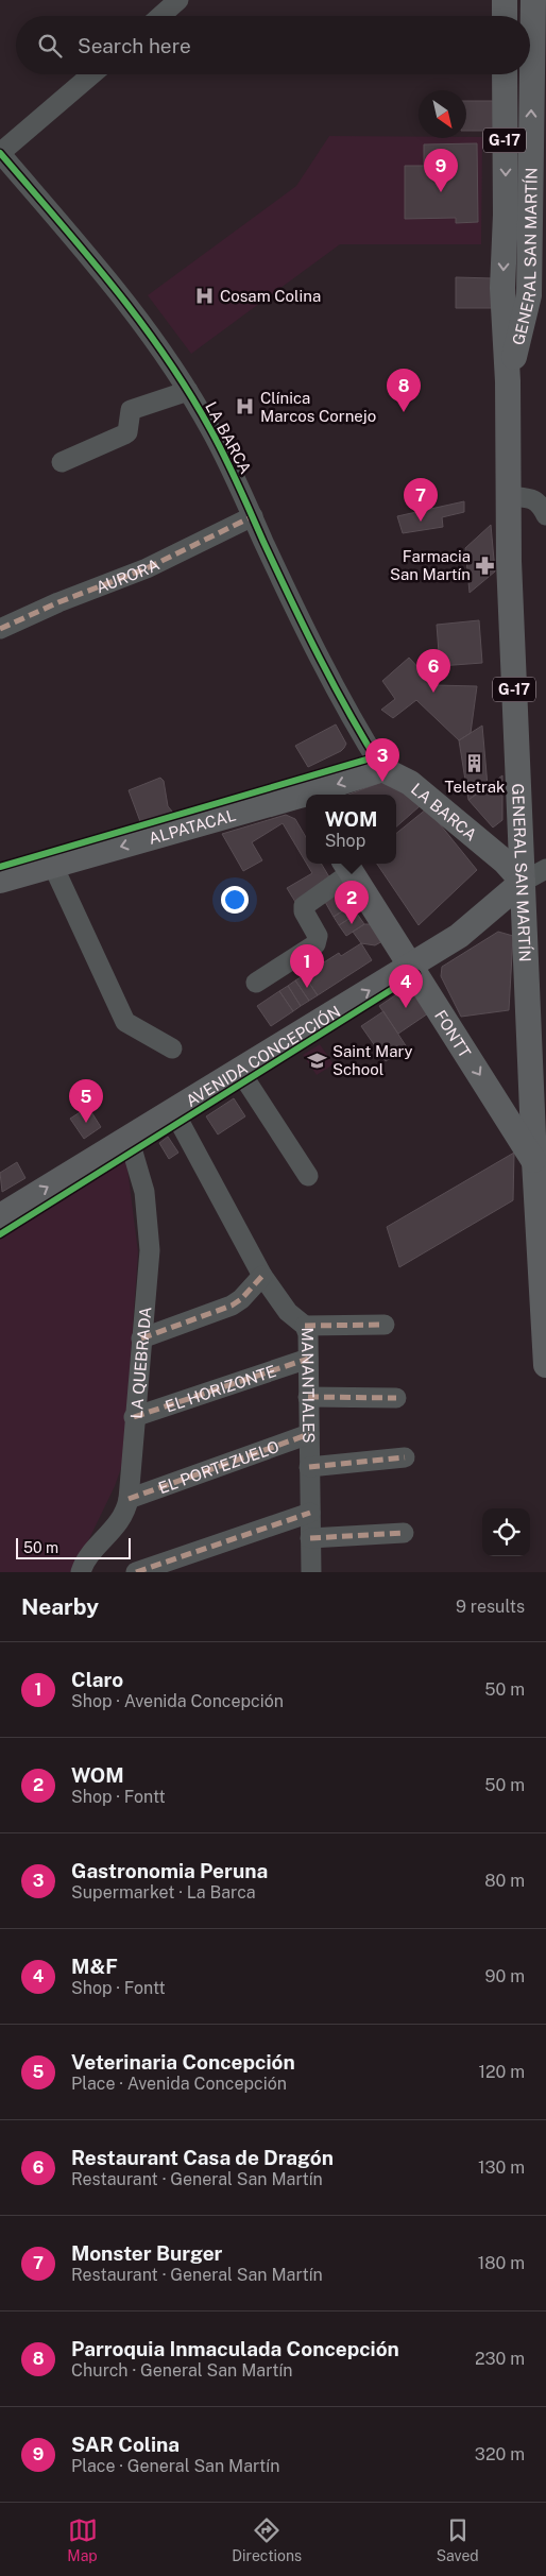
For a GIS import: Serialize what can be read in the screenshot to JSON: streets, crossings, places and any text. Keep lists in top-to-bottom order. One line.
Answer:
{"streets":{"main road":["G-17","GENERAL SAN MARTÍN","LA BARCA","ALPATACAL","FONTT","AVENIDA CONCEPCIÓN"],"street":["AURORA","LA QUEBRADA","MANANTIALES","EL HORIZONTE","EL PORTEZUELO"]},"crossings":[["GENERAL SAN MARTÍN","LA BARCA"],["GENERAL SAN MARTÍN","FONTT"],["GENERAL SAN MARTÍN","AVENIDA CONCEPCIÓN"],["LA BARCA","AURORA"],["LA BARCA","ALPATACAL"],["LA BARCA","AVENIDA CONCEPCIÓN"],["FONTT","AVENIDA CONCEPCIÓN"],["AVENIDA CONCEPCIÓN","LA QUEBRADA"],["AVENIDA CONCEPCIÓN","MANANTIALES"],["LA QUEBRADA","EL HORIZONTE"],["LA QUEBRADA","EL PORTEZUELO"],["MANANTIALES","EL HORIZONTE"],["MANANTIALES","EL PORTEZUELO"]],"one_way":["ALPATACAL","FONTT","AVENIDA CONCEPCIÓN"],"places":{"hospital":["Cosam Colina","Clínica Marcos Cornejo"],"pharmacy":["Farmacia San Martín"],"building":["Teletrak"],"school or university":["Saint Mary School"]},"scale_bar":"50 m","north":"bottom right","page":{"search":"Search here","pins":["9","8","7","6","3","2","1","4","5"],"popup":["WOM","Shop"],"scale":"50 m","heading":["Nearby","9 results"],"list":[{"mark":"1","name":"Claro","note":"Shop · Avenida Concepción","value":"50 m"},{"mark":"2","name":"WOM","note":"Shop · Fontt","value":"50 m"},{"mark":"3","name":"Gastronomia Peruna","note":"Supermarket · La Barca","value":"80 m"},{"mark":"4","name":"M&F","note":"Shop · Fontt","value":"90 m"},{"mark":"5","name":"Veterinaria Concepción","note":"Place · Avenida Concepción","value":"120 m"},{"mark":"6","name":"Restaurant Casa de Dragón","note":"Restaurant · General San Martín","value":"130 m"},{"mark":"7","name":"Monster Burger","note":"Restaurant · General San Martín","value":"180 m"},{"mark":"8","name":"Parroquia Inmaculada Concepción","note":"Church · General San Martín","value":"230 m"},{"mark":"9","name":"SAR Colina","note":"Place · General San Martín","value":"320 m"}],"nav":["Map","Directions","Saved"]}}
